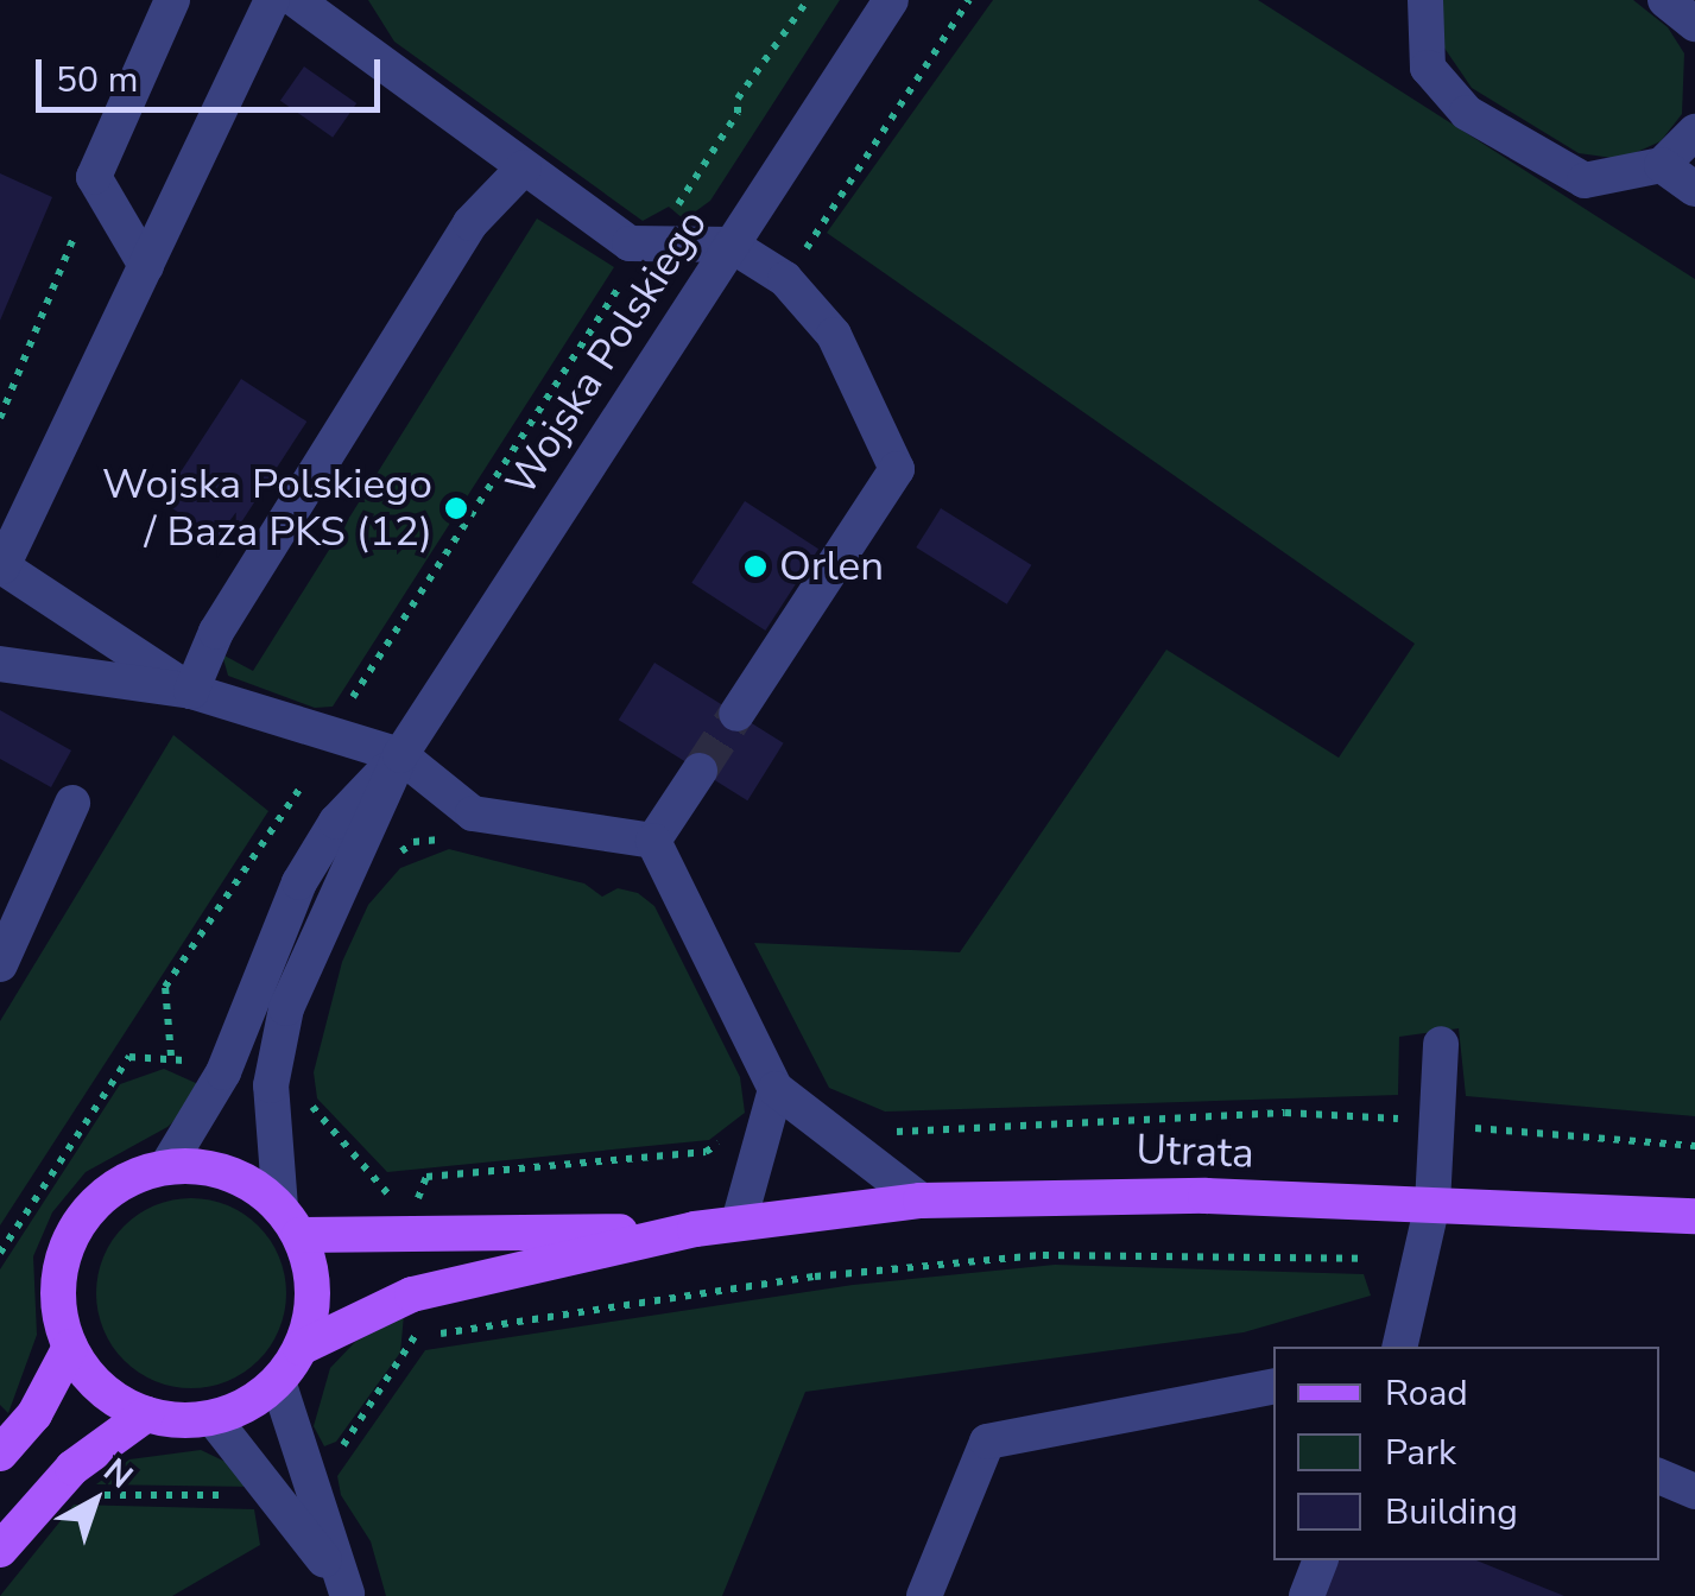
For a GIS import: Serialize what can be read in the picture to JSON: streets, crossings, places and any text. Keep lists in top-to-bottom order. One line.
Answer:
{"streets":{"main road":["Utrata"],"street":["Wojska Polskiego"]},"crossings":[["Wojska Polskiego","Utrata"]],"places":["Wojska Polskiego / Baza PKS (12)","Orlen"],"legend":["Road","Park","Building"],"scale_bar":"50 m","north":"top right"}
